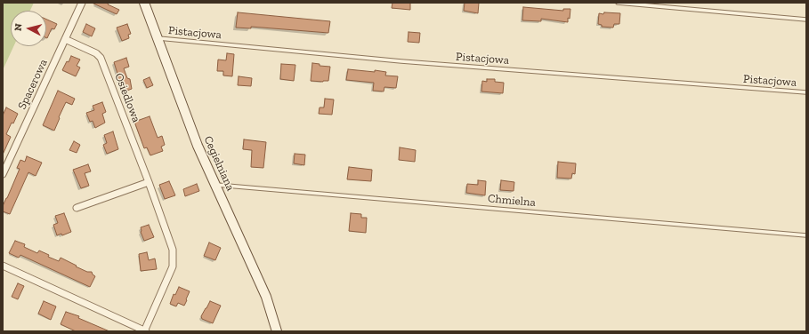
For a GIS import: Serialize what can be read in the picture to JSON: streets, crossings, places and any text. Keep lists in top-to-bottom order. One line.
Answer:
{"streets":{"street":["Spacerowa","Osiedlowa","Cegielniana"],"lane":["Pistacjowa","Chmielna"]},"crossings":[["Pistacjowa","Cegielniana"],["Spacerowa","Osiedlowa"],["Cegielniana","Chmielna"]],"north":"left"}
